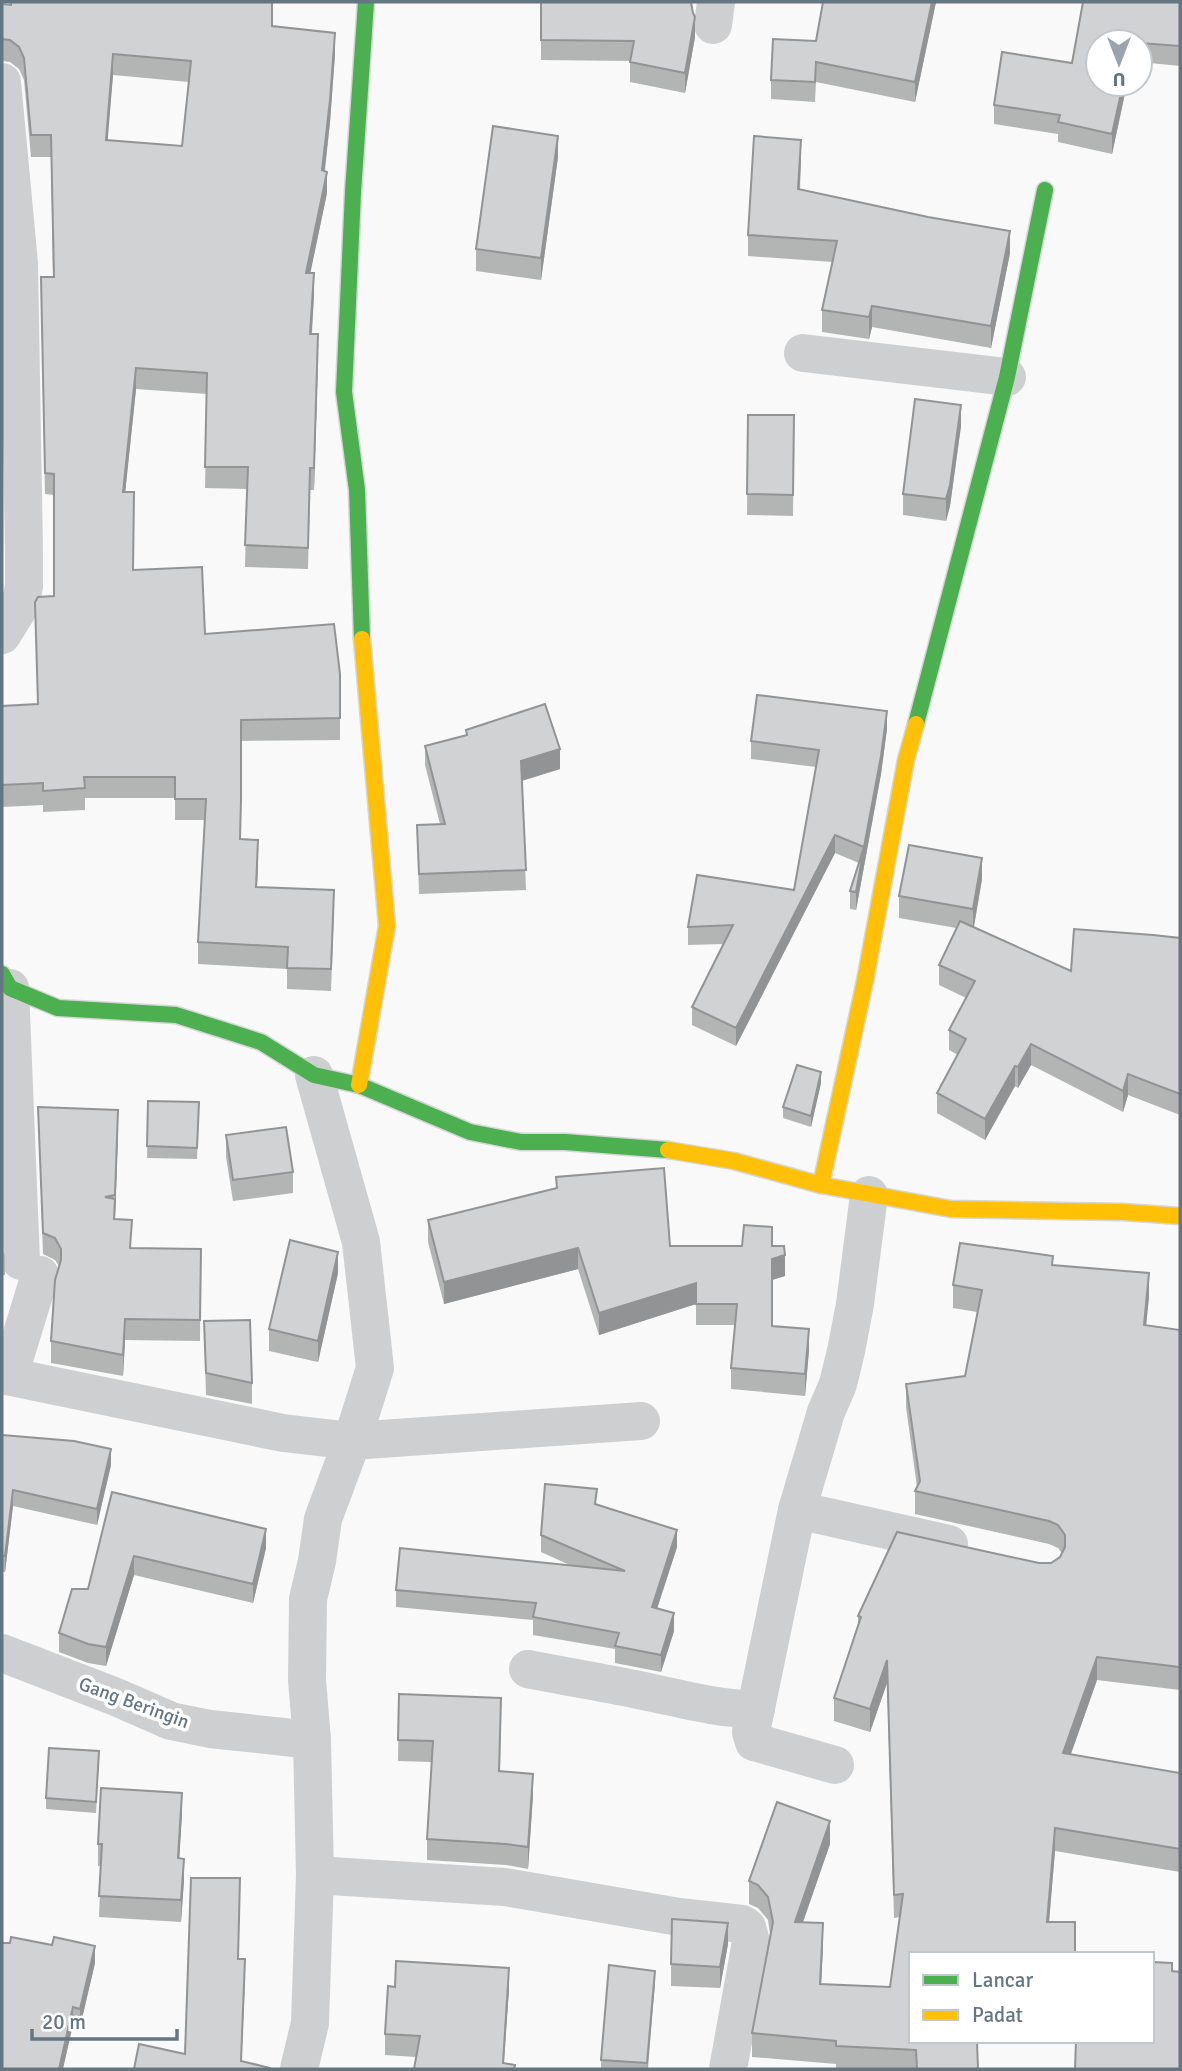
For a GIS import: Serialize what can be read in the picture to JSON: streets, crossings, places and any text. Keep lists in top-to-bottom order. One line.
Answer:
{"streets":{"street":["Gang Beringin"]},"legend":["Lancar","Padat"],"scale_bar":"20 m","north":"bottom"}
